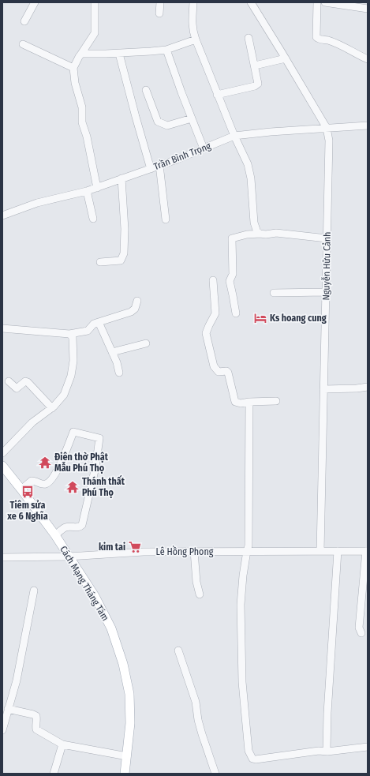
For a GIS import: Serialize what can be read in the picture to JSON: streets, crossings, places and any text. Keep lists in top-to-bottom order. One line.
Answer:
{"streets":{"main road":["Cách Mạng Tháng Tám"],"street":["Trần Bình Trọng","Nguyễn Hữu Cảnh","Lê Hồng Phong"]},"crossings":[["Trần Bình Trọng","Nguyễn Hữu Cảnh"],["Nguyễn Hữu Cảnh","Lê Hồng Phong"],["Lê Hồng Phong","Cách Mạng Tháng Tám"]],"places":{"hotel":["Ks hoang cung"],"temple":["Điện thờ Phật Mẫu Phú Thọ","Thánh thất Phú Thọ"],"bus stop":["Tiêm sửa xe 6 Nghĩa"],"supermarket":["kim tai"]}}
